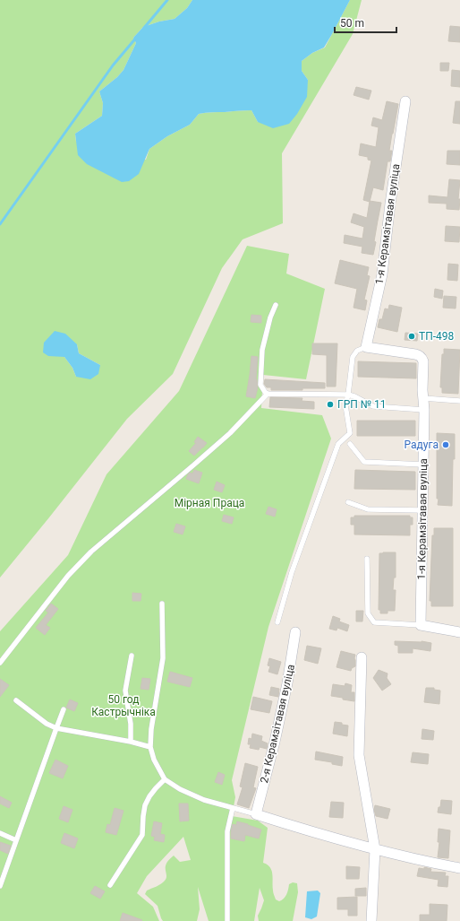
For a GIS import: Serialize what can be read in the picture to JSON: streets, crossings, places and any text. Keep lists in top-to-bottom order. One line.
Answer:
{"streets":{"street":["1-я Керамзітавая вуліца","2-я Керамзітавая вуліца"]},"parks":["Мірная Праца","50 год Кастрычніка"],"places":["ТП-498","ГРП № 11","Радуга"],"scale_bar":"50 m"}
